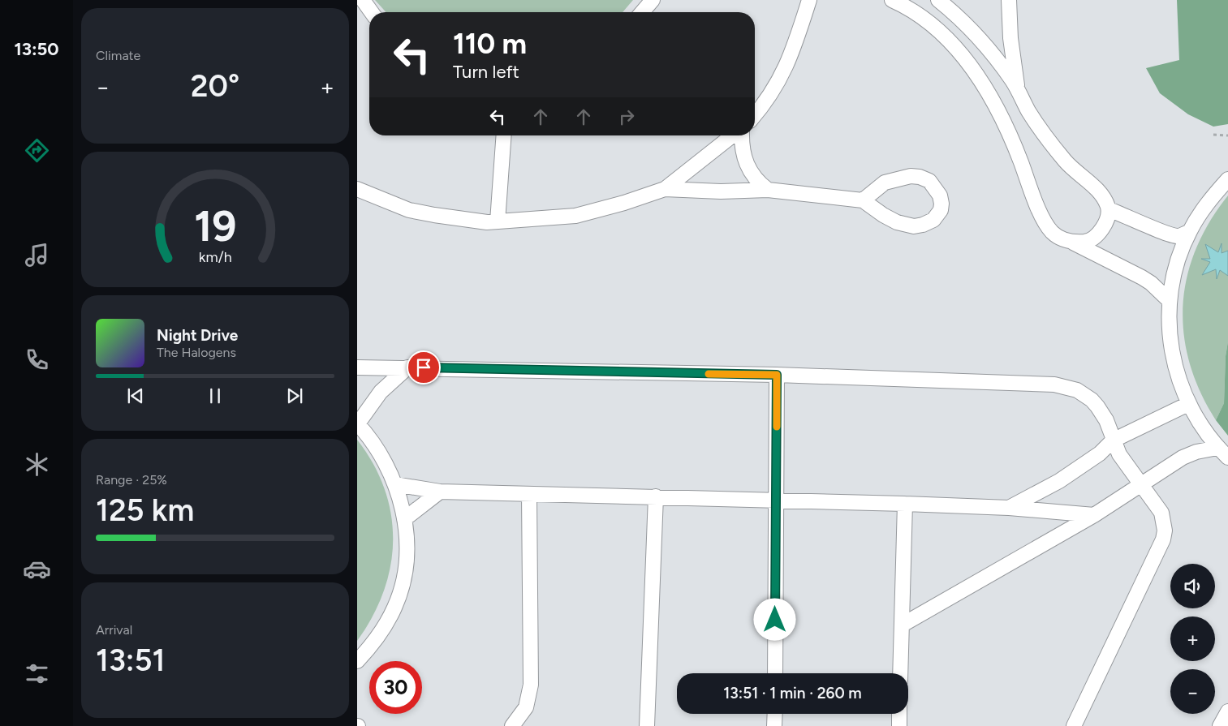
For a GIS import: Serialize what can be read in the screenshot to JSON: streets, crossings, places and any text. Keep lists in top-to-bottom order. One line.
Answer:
{"page":{"tabs":"13:50","tile":["Climate",["Range · 25%","125 km"],["Arrival","13:51"]],"turn":["110 m","Turn left"],"heat":["−","20°","+"],"song":["Night Drive","The Halogens"],"map_buttons":["+","−"],"limit":"30","trip":"13:51 · 1 min · 260 m","gauge":["19","km/h"]}}
